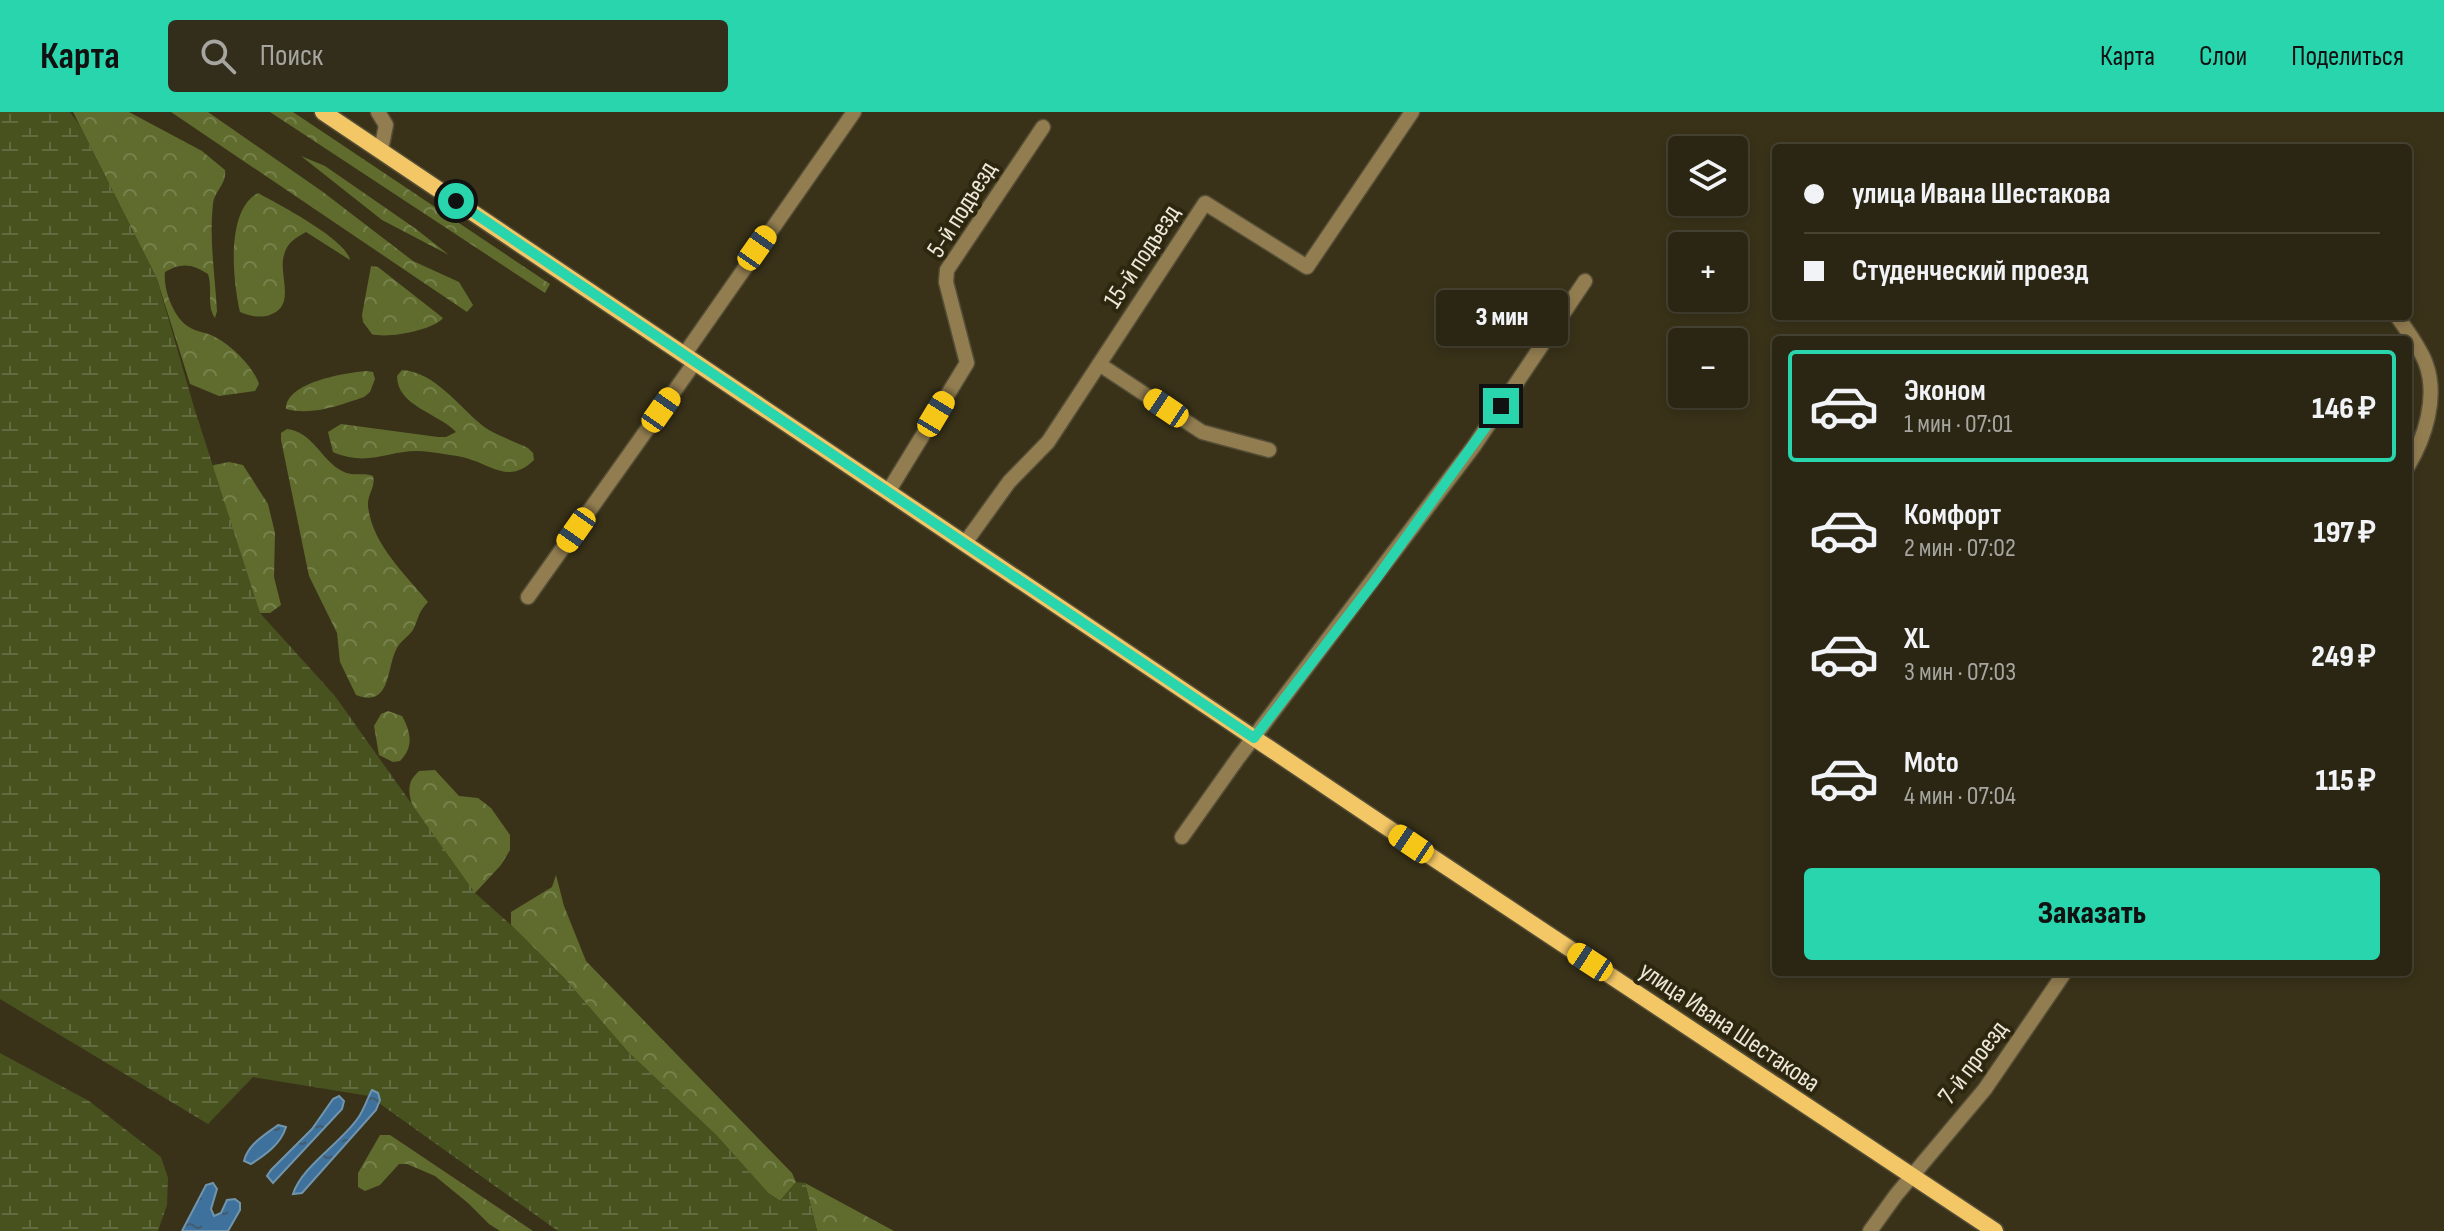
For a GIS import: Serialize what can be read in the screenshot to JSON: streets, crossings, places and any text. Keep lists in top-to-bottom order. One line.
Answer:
{"streets":{"main road":["улица Ивана Шестакова"],"street":["5-й подъезд","15-й подъезд","7-й проезд"]},"crossings":[["5-й подъезд","улица Ивана Шестакова"],["15-й подъезд","улица Ивана Шестакова"],["улица Ивана Шестакова","7-й проезд"]],"page":{"header":"Карта","search":"Поиск","nav":["Карта","Слои","Поделиться"],"map_buttons":["+","−"],"banner":["улица Ивана Шестакова","Студенческий проезд"],"bubble":"3 мин","list":[{"name":"Эконом","note":"1 мин · 07:01","value":"146 ₽"},{"name":"Комфорт","note":"2 мин · 07:02","value":"197 ₽"},{"name":"XL","note":"3 мин · 07:03","value":"249 ₽"},{"name":"Moto","note":"4 мин · 07:04","value":"115 ₽"}],"buttons":"Заказать"}}
